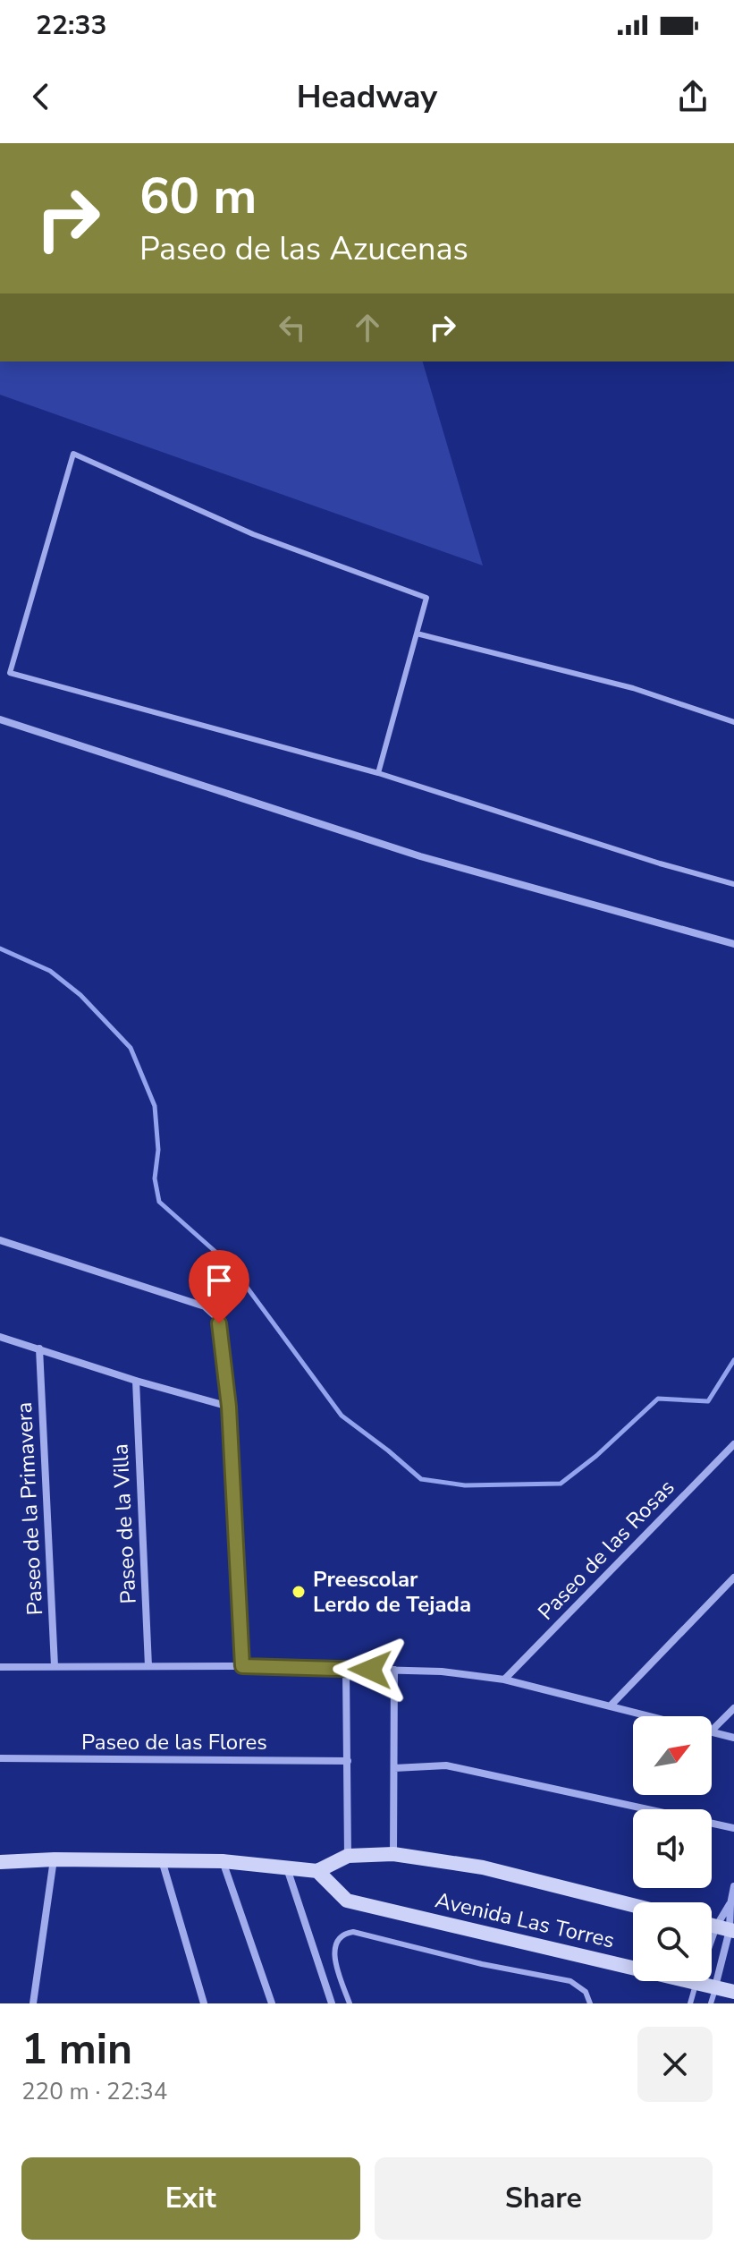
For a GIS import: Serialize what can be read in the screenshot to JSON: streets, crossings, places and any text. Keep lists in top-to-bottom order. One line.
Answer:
{"streets":{"street":["Paseo de la Primavera","Paseo de la Villa","Paseo de las Rosas","Paseo de las Flores","Avenida Las Torres"]},"places":["Preescolar Lerdo de Tejada"],"north":"top right","page":{"status":"22:33","header":"Headway","turn":["60 m","Paseo de las Azucenas"],"heading":["1 min","220 m · 22:34"],"buttons":["Exit","Share"]}}
